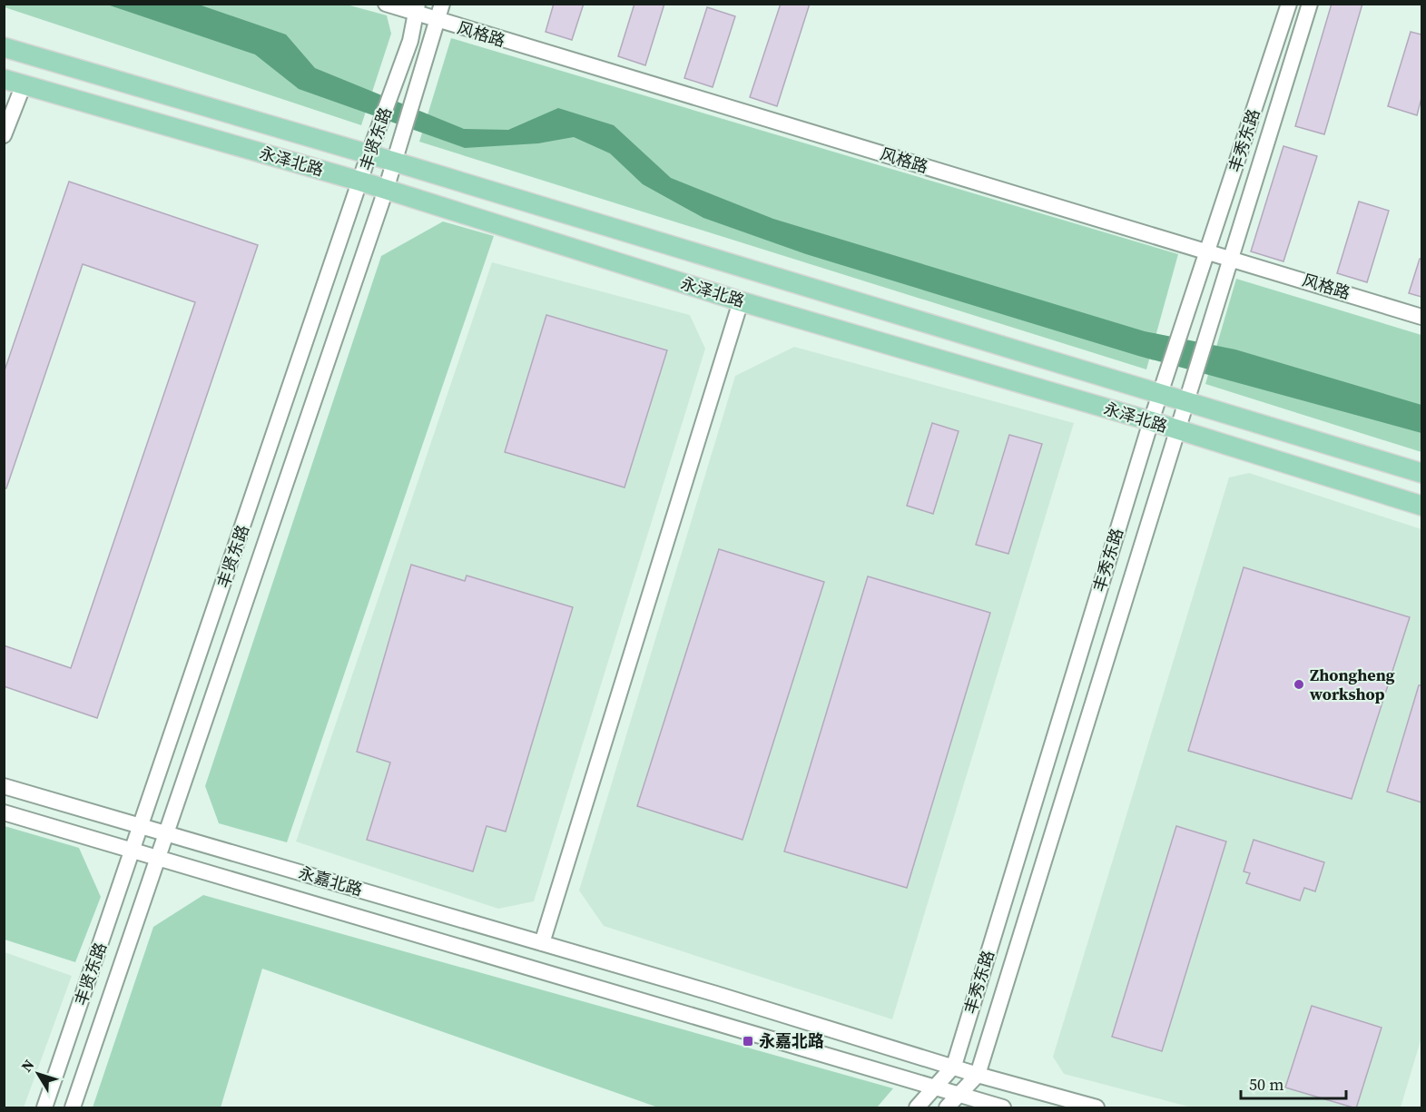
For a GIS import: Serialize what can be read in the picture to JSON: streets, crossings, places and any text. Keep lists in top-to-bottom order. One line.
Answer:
{"streets":{"main road":["永泽北路"],"street":["风格路","丰贤东路","丰秀东路","永嘉北路"]},"crossings":[["风格路","丰贤东路"],["风格路","丰秀东路"],["丰贤东路","永泽北路"],["丰贤东路","永嘉北路"],["丰秀东路","永泽北路"],["丰秀东路","永嘉北路"]],"places":{"other":["Zhongheng workshop"],"transit":["永嘉北路"]},"scale_bar":"50 m","north":"top left"}
